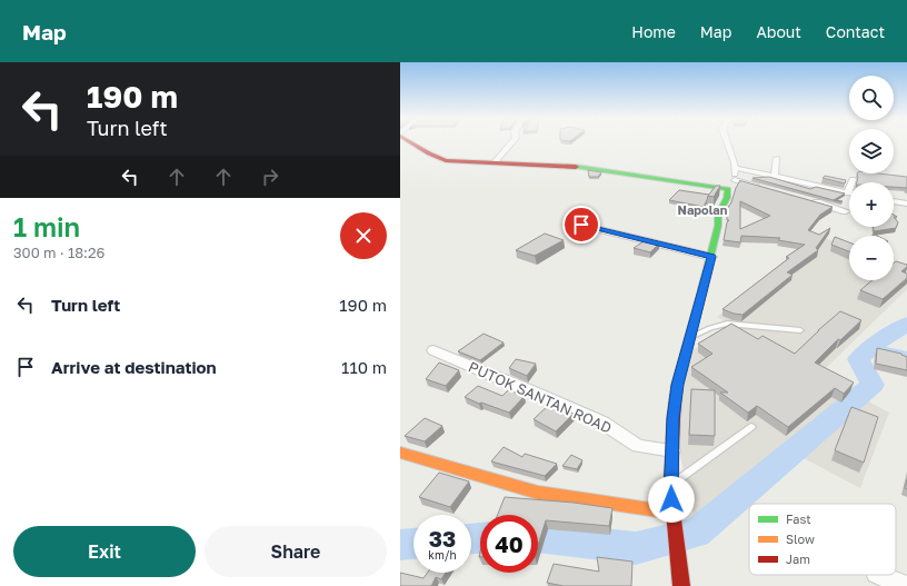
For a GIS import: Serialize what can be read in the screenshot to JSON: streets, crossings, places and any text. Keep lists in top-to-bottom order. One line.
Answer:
{"streets":{"street":["PUTOK SANTAN ROAD"]},"districts":["Napolan"],"legend":["Fast","Slow","Jam"],"page":{"header":"Map","nav":["Home","Map","About","Contact"],"turn":["190 m","Turn left"],"map_buttons":["+","−"],"heading":["1 min","300 m · 18:26"],"list":[{"name":"Turn left","value":"190 m"},{"name":"Arrive at destination","value":"110 m"}],"speed":"33 km/h","limit":"40","buttons":["Exit","Share"]}}
